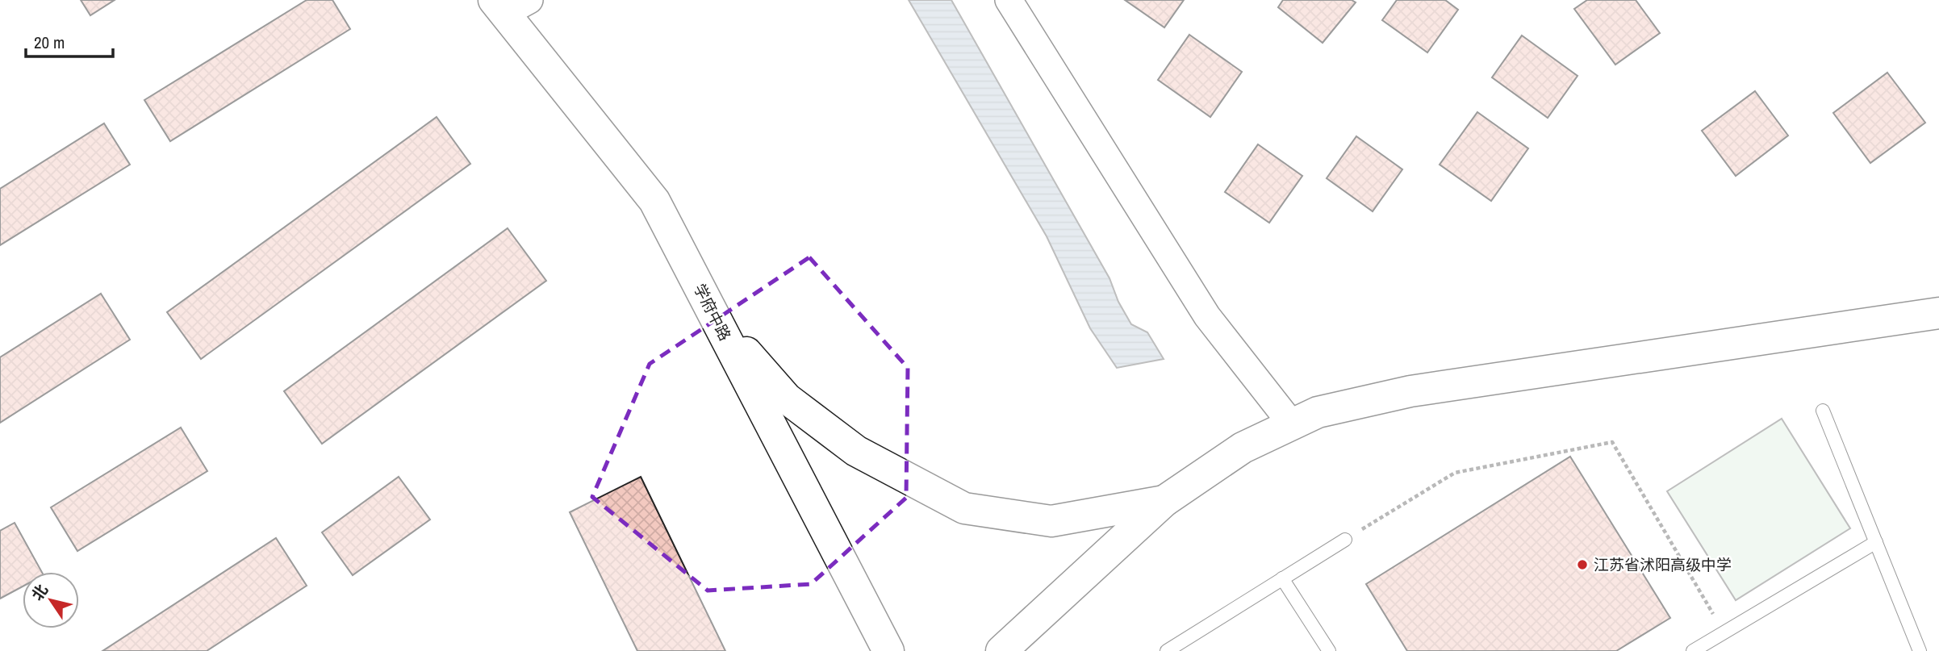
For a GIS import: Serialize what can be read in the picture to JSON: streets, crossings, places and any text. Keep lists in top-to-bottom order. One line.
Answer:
{"streets":{"street":["学府中路"]},"places":["江苏省沭阳高级中学"],"scale_bar":"20 m","north":"top left"}
